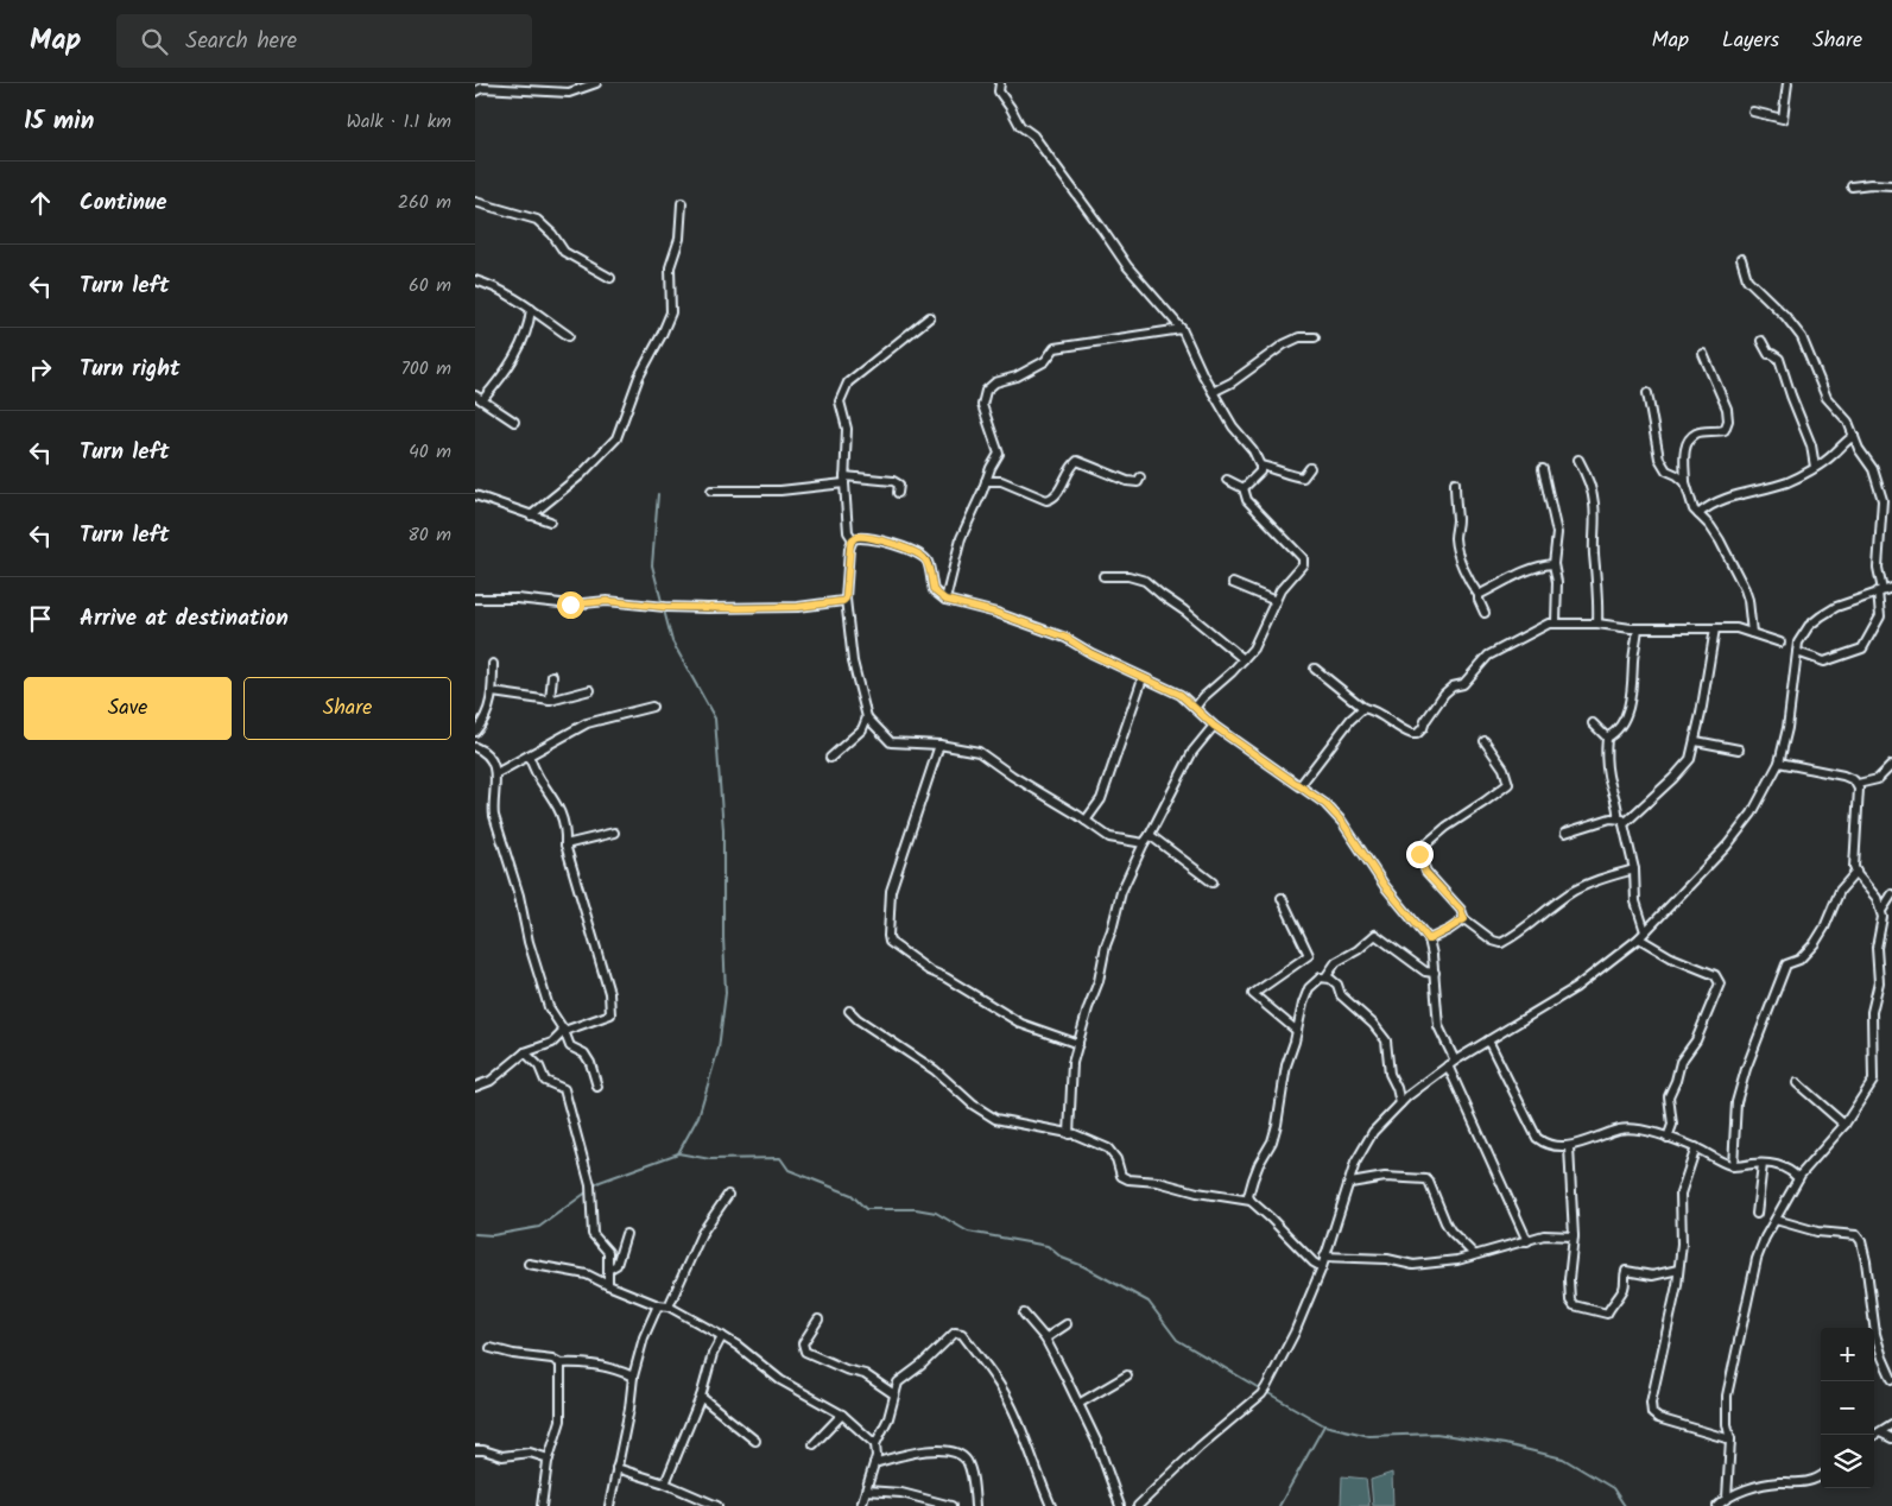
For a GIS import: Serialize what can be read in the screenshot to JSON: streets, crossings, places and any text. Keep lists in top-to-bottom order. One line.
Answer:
{"page":{"header":"Map","search":"Search here","nav":["Map","Layers","Share"],"heading":["15 min","Walk · 1.1 km"],"list":[["Continue","260 m"],["Turn left","60 m"],["Turn right","700 m"],["Turn left","40 m"],["Turn left","80 m"],"Arrive at destination"],"buttons":["Save","Share"],"map_buttons":["+","−"]}}
